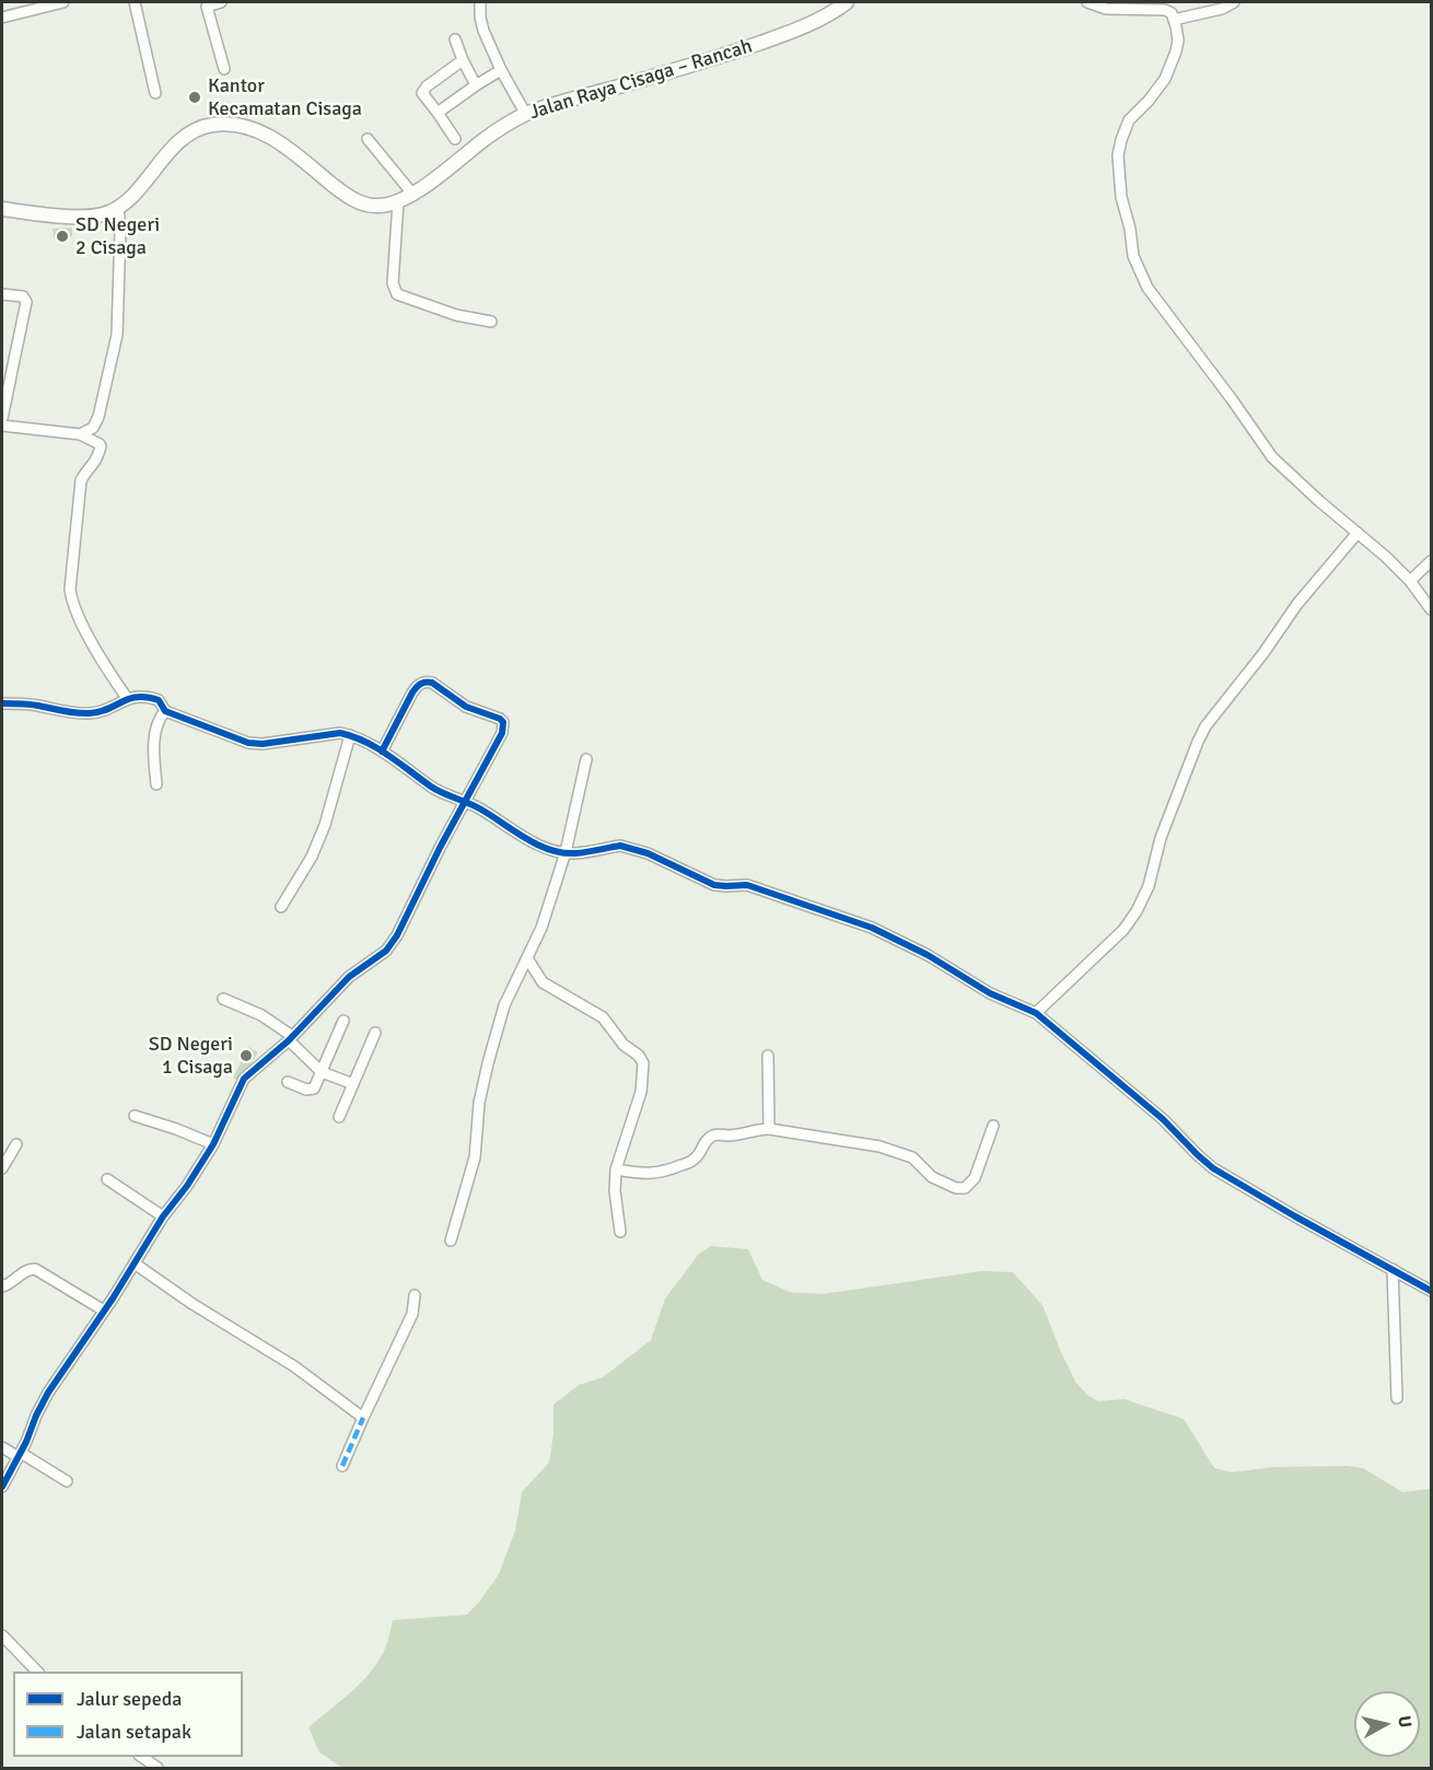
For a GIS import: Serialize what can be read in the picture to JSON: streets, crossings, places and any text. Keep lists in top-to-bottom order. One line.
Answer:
{"streets":{"main road":["Jalan Raya Cisaga – Rancah"]},"places":["Kantor Kecamatan Cisaga","SD Negeri 2 Cisaga","SD Negeri 1 Cisaga"],"legend":["Jalur sepeda","Jalan setapak"],"north":"right"}
